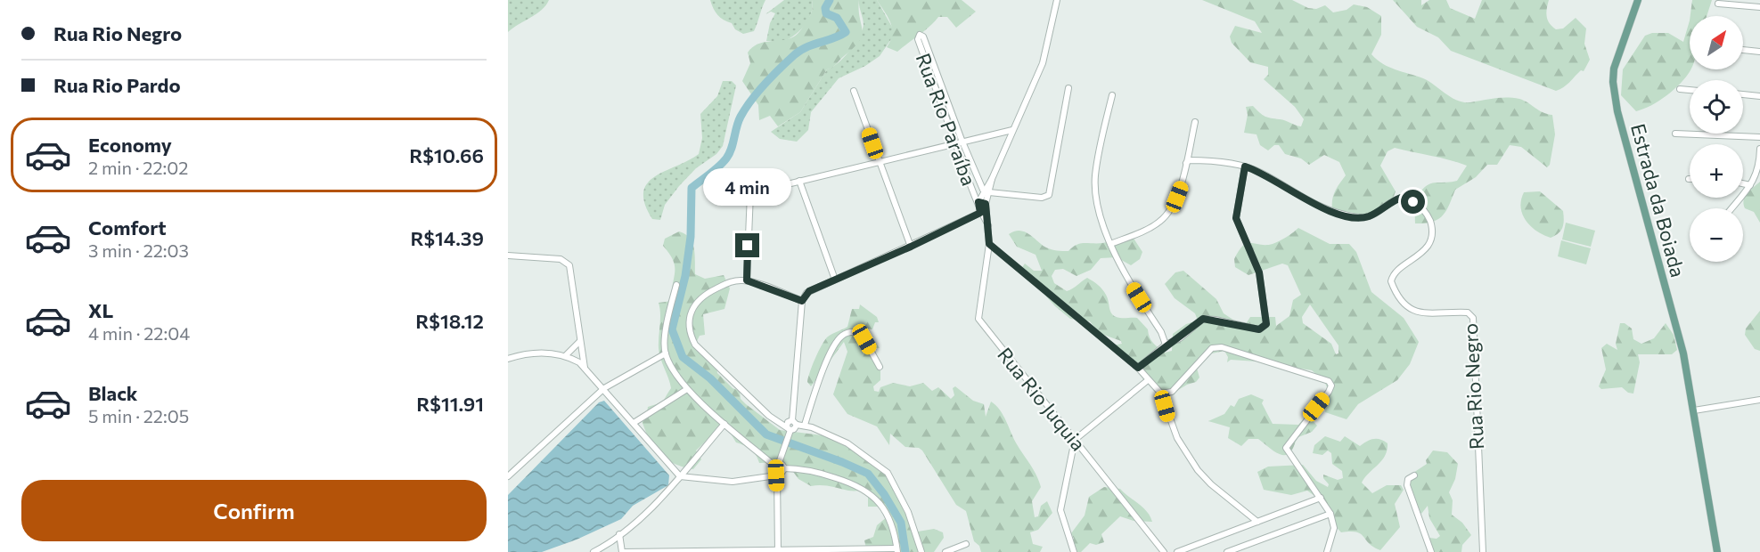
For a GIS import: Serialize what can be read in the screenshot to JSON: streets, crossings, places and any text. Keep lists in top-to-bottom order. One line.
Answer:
{"streets":{"main road":["Estrada da Boiada"],"street":["Rua Rio Paraíba","Rua Rio Negro","Rua Rio Juquia"]},"crossings":[["Rua Rio Paraíba","Rua Rio Juquia"]],"north":"top right","page":{"banner":["Rua Rio Negro","Rua Rio Pardo"],"map_buttons":["+","−"],"list":[{"name":"Economy","note":"2 min · 22:02","value":"R$10.66"},{"name":"Comfort","note":"3 min · 22:03","value":"R$14.39"},{"name":"XL","note":"4 min · 22:04","value":"R$18.12"},{"name":"Black","note":"5 min · 22:05","value":"R$11.91"}],"bubble":"4 min","buttons":"Confirm"}}
